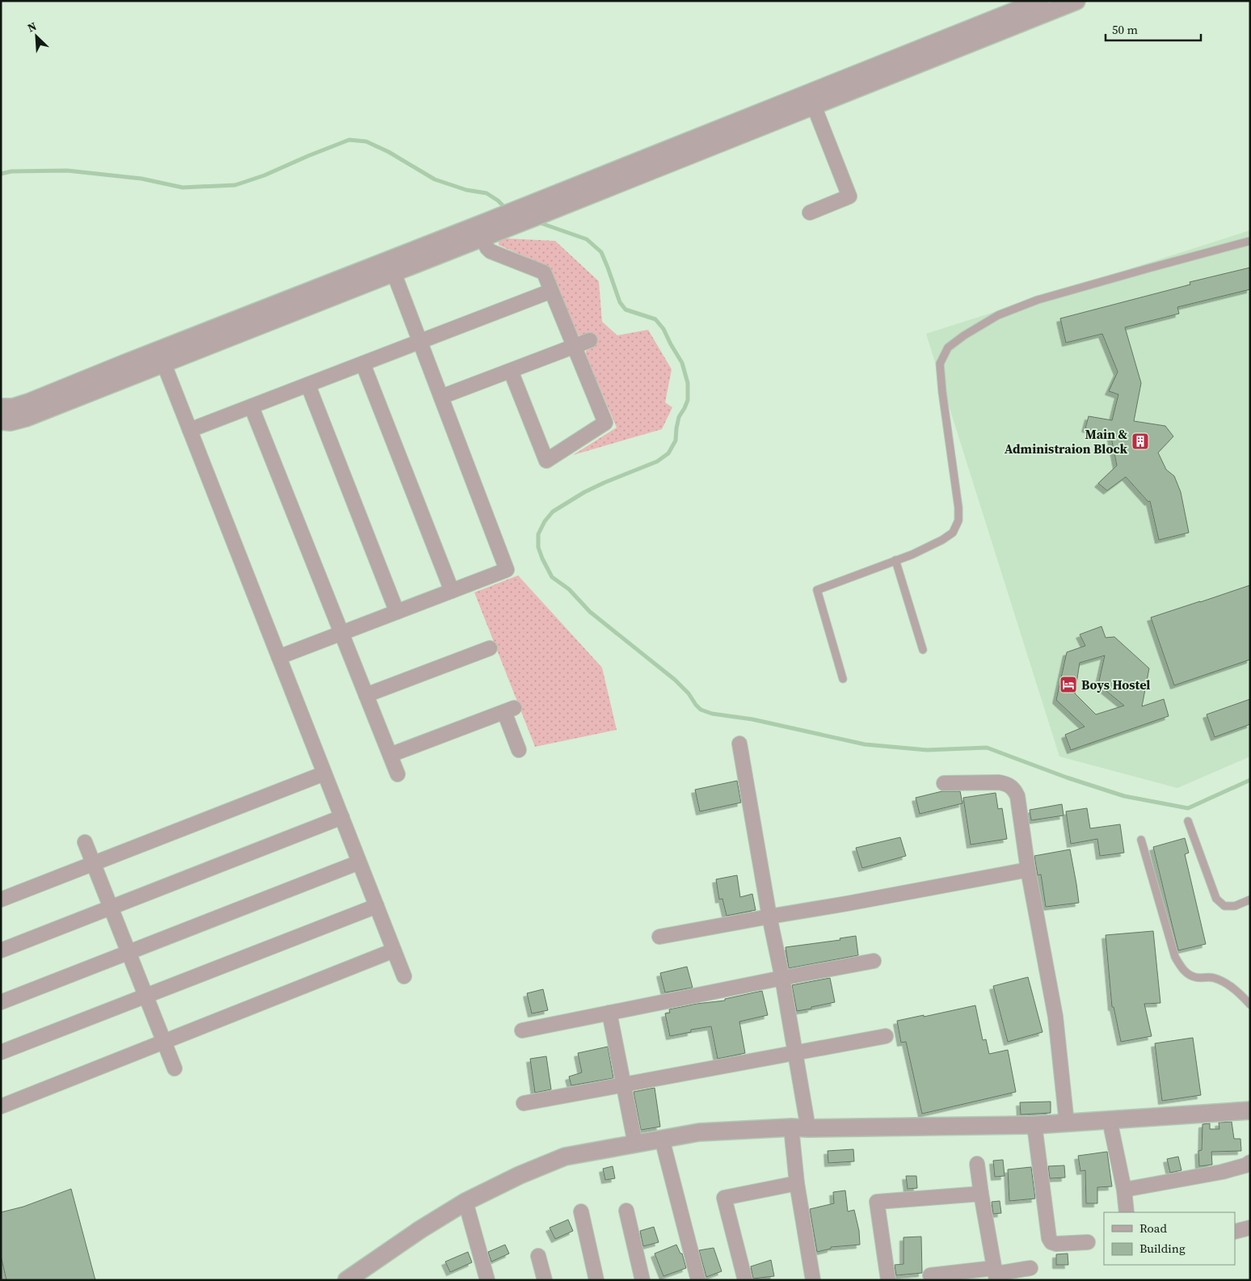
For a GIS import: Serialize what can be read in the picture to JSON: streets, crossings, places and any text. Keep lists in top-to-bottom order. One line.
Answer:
{"places":{"building":["Main & Administraion Block"],"hotel":["Boys Hostel"]},"legend":["Road","Building"],"scale_bar":"50 m","north":"top left"}
